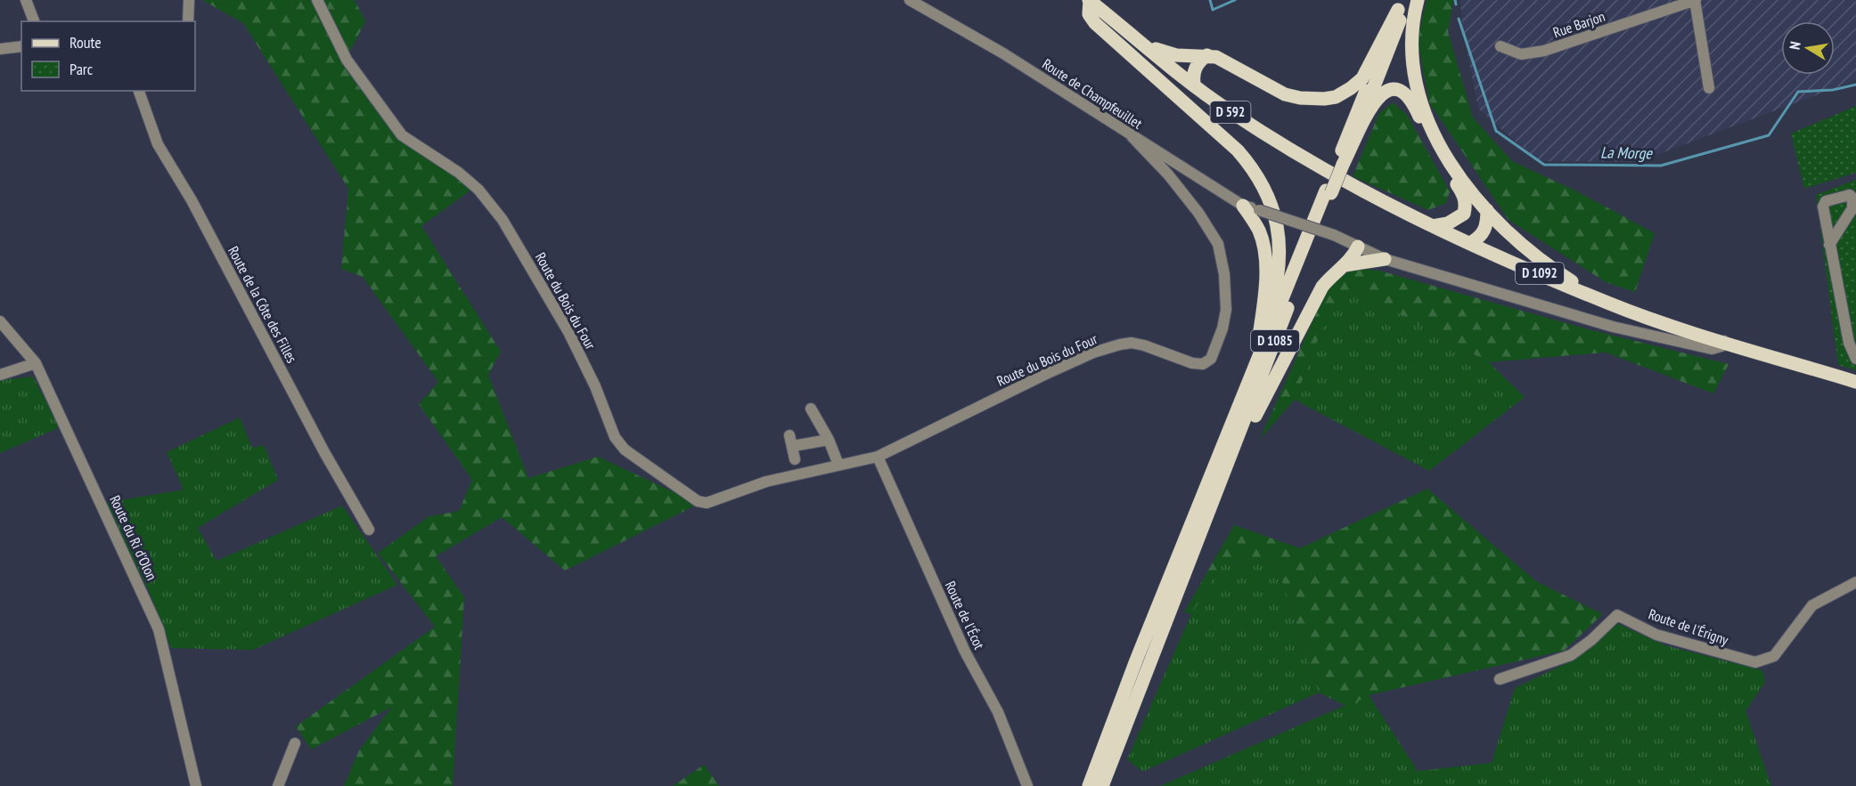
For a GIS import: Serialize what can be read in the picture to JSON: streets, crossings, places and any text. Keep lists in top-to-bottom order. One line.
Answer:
{"streets":{"main road":["D 592","D 1092","D 1085"],"street":["Rue Barjon","Route de Champfeuillet","Route du Bois du Four","Route de la Côte des Filles","Route du Ri d'Olon","Route de l'Écot","Route de l'Érigny"]},"crossings":[["Route de Champfeuillet","D 1092"],["Route de Champfeuillet","Route du Bois du Four"],["D 592","D 1092"],["D 592","D 1085"],["D 1092","D 1085"],["Route du Bois du Four","Route de l'Écot"]],"water":["La Morge"],"legend":["Route","Parc"],"north":"left"}
